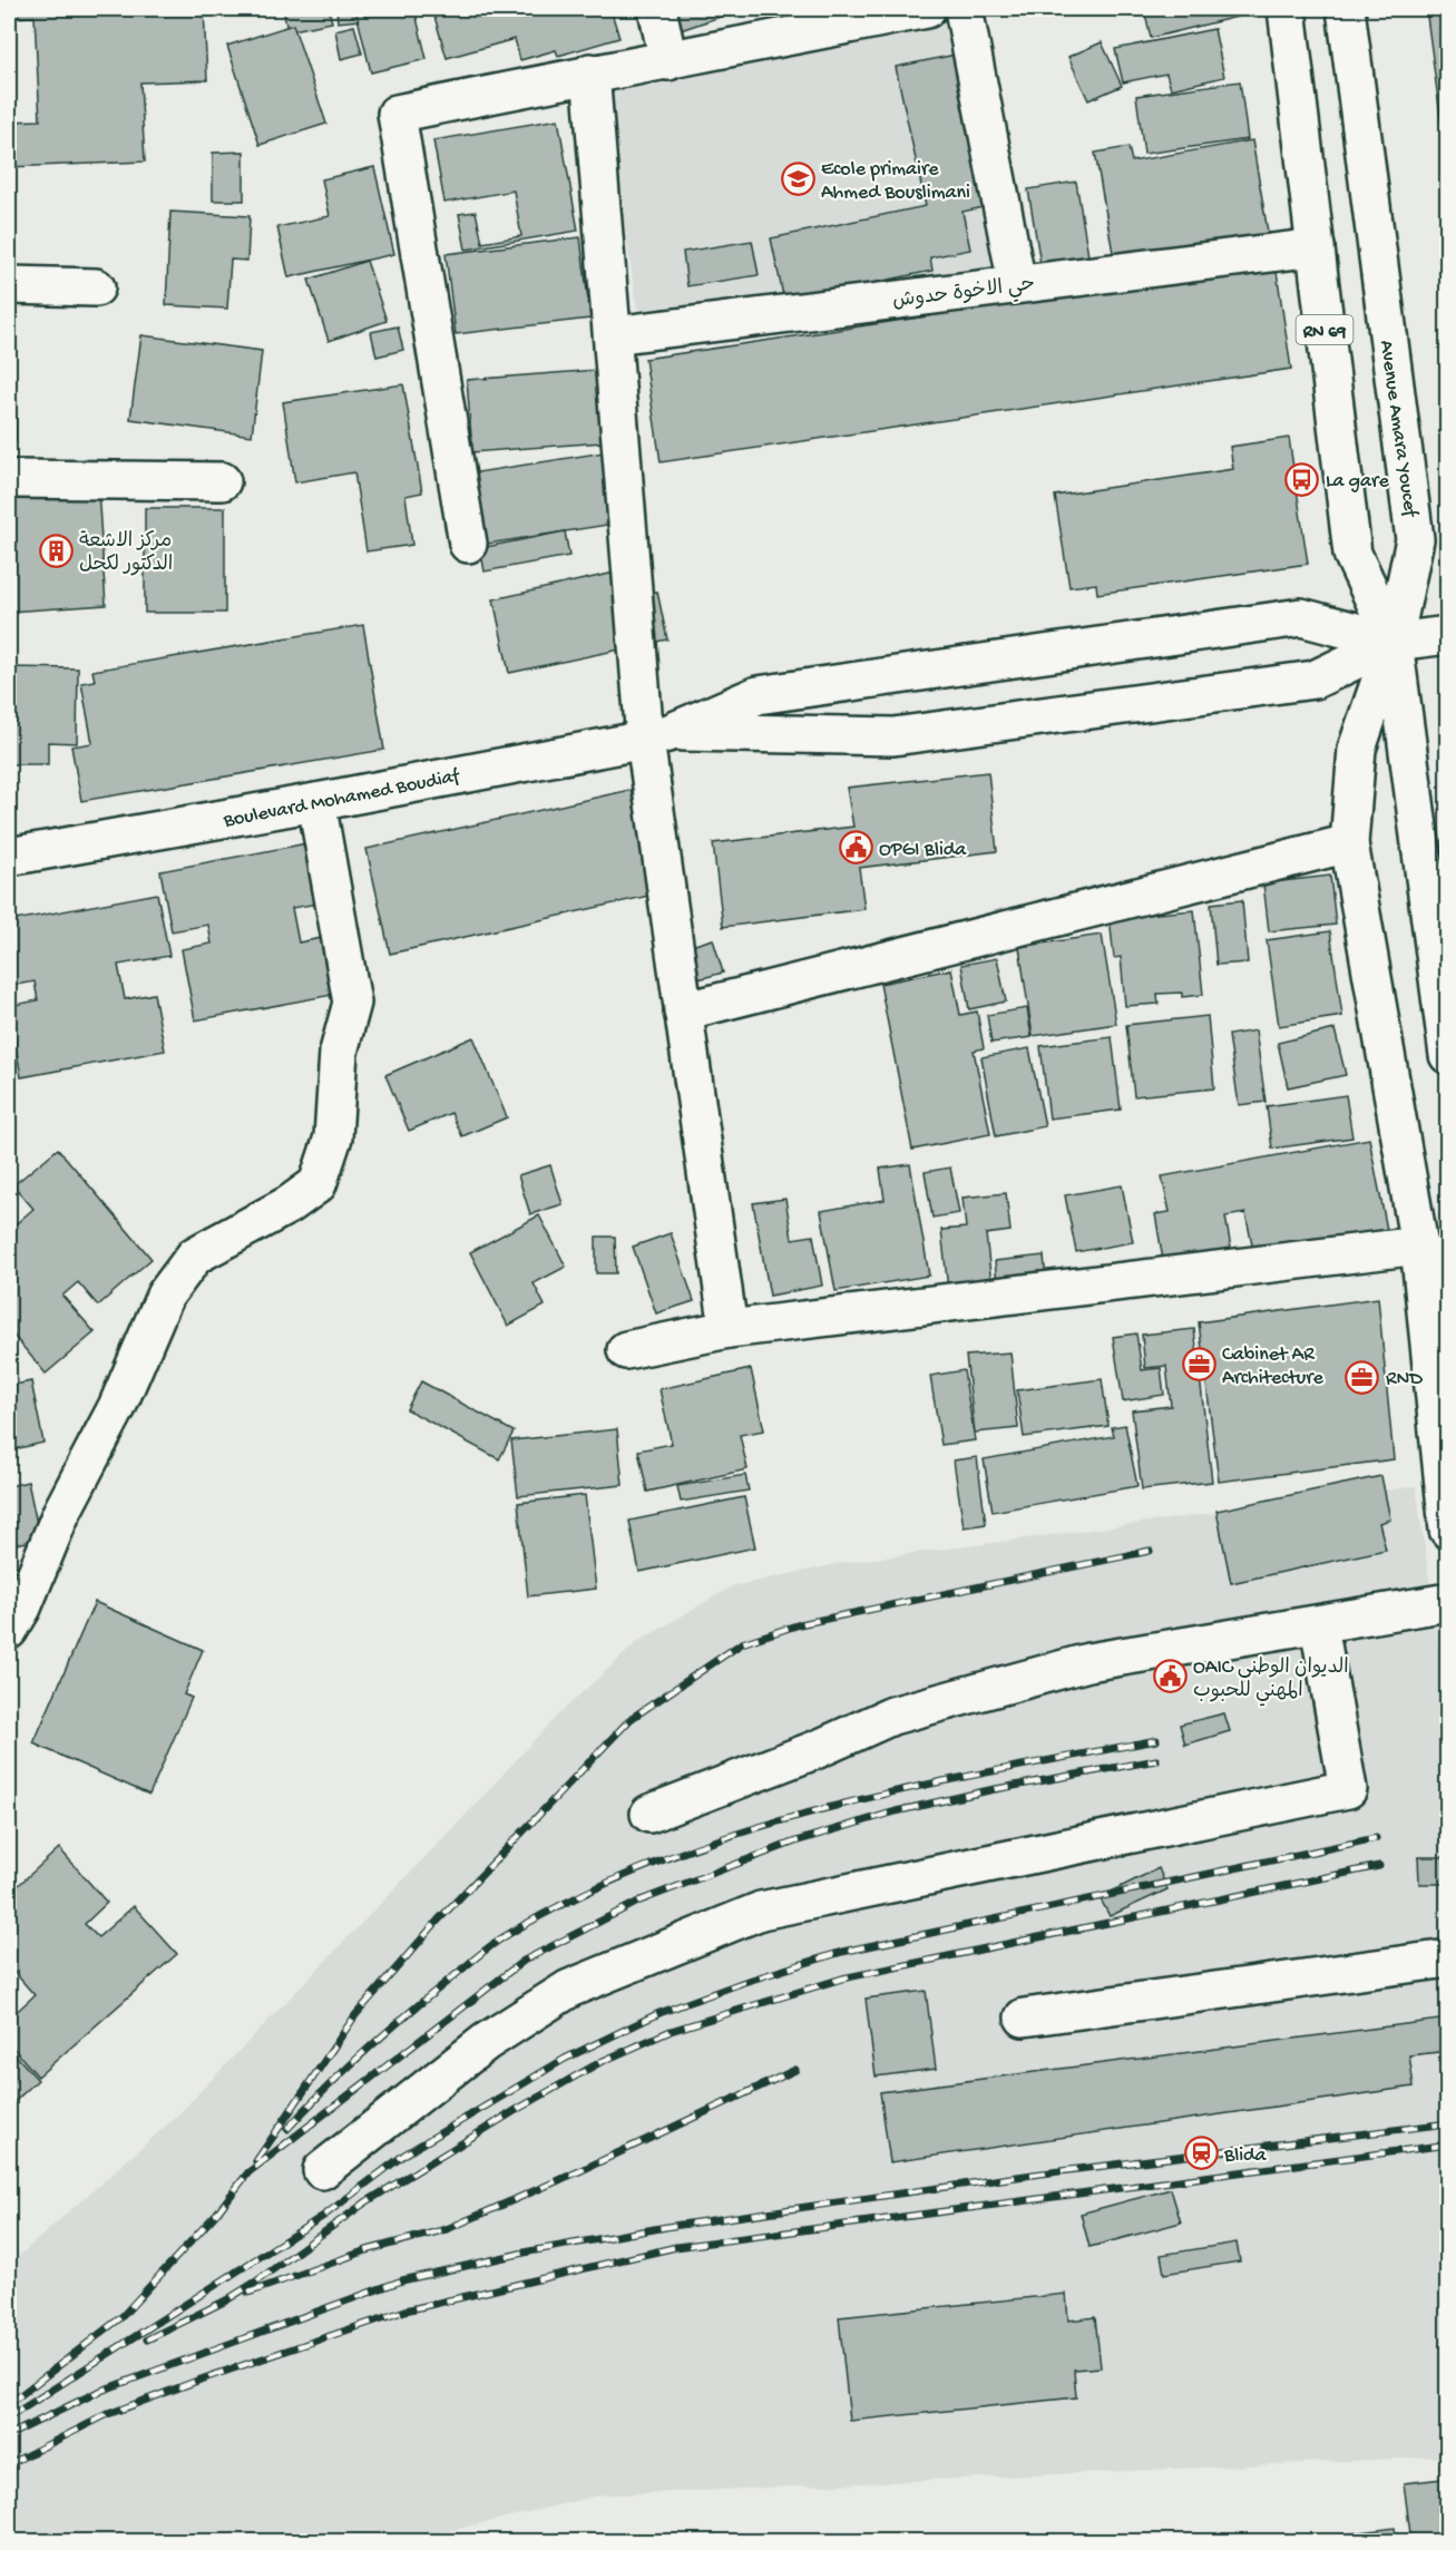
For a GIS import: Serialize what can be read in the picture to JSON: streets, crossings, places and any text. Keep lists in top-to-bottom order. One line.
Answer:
{"streets":{"street":["حي الاخوة حدوش","RN 69","Avenue Amara Youcef","Boulevard Mohamed Boudiaf"]},"crossings":[["حي الاخوة حدوش","RN 69"],["RN 69","Avenue Amara Youcef"]],"places":{"school or university":["Ecole primaire Ahmed Bouslimani"],"bus stop":["La gare"],"building":["مركز الاشعة الدكتور لكحل"],"public building":["OPGI Blida","OAIC الديوان الوطني المهني للحبوب"],"office":["Cabinet AR Architecture","RND"],"station":["Blida"]}}
